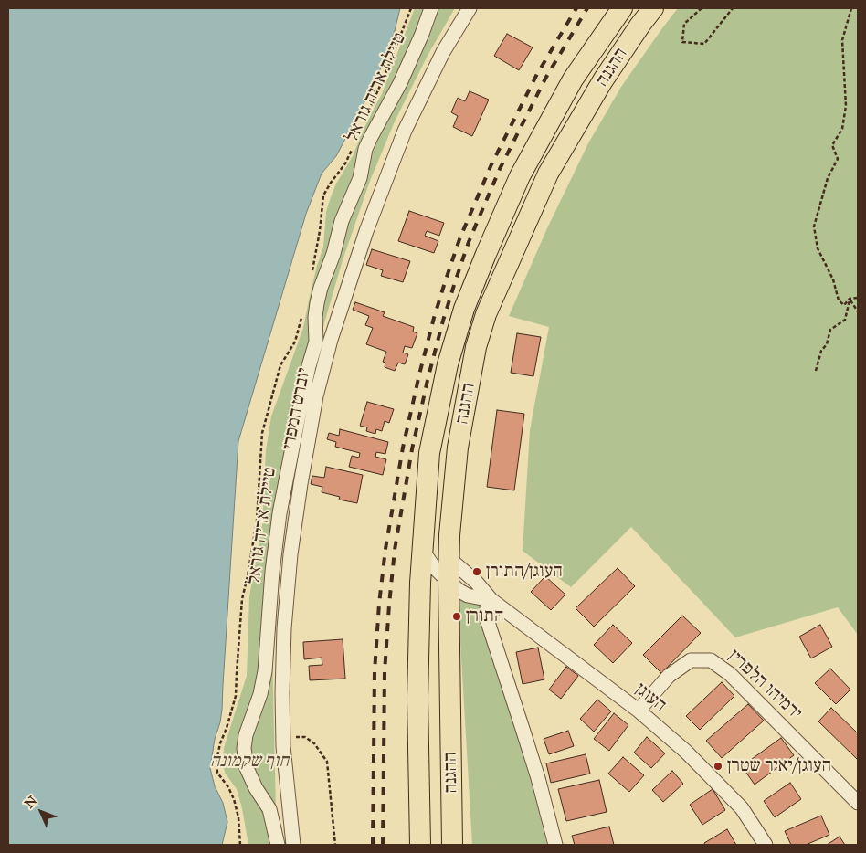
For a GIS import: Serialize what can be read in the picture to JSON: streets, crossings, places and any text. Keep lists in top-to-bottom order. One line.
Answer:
{"streets":{"highway":["ההגנה"],"street":["טיילת אריה גוראל","יוברט המפרי","ירמיהו הלפרין","העוגן"]},"crossings":[["ההגנה","העוגן"],["ירמיהו הלפרין","העוגן"]],"parks":["חוף שקמונה"],"places":["העוגן/התורן","התורן","העוגן/יאיר שטרן"],"north":"top left"}
